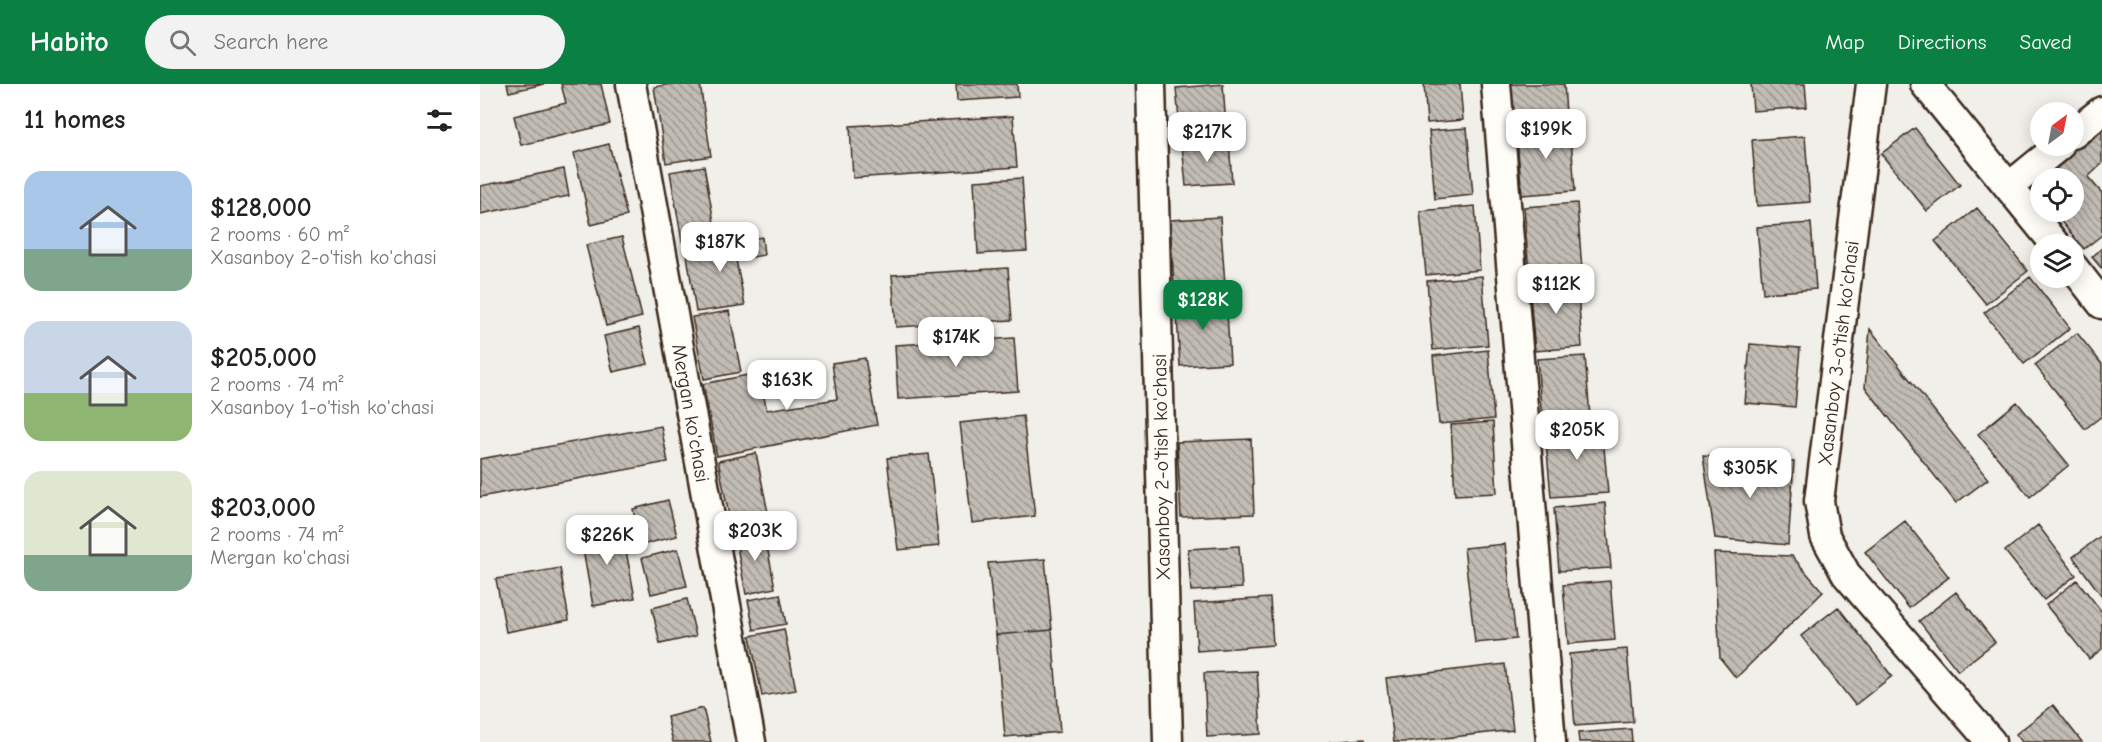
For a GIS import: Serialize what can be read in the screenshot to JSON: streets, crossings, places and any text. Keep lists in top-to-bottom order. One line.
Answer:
{"streets":{"street":["Xasanboy 3-o'tish ko'chasi","Mergan ko'chasi","Xasanboy 2-o'tish ko'chasi"]},"north":"top right","page":{"header":"Habito","search":"Search here","nav":["Map","Directions","Saved"],"heading":"11 homes","price":["$199K","$217K","$187K","$112K","$128K","$174K","$163K","$205K","$305K","$203K","$226K"],"list":[{"name":"$128,000","note":"2 rooms · 60 m² · Xasanboy 2-o'tish ko'chasi"},{"name":"$205,000","note":"2 rooms · 74 m² · Xasanboy 1-o'tish ko'chasi"},{"name":"$203,000","note":"2 rooms · 74 m² · Mergan ko'chasi"}]}}
